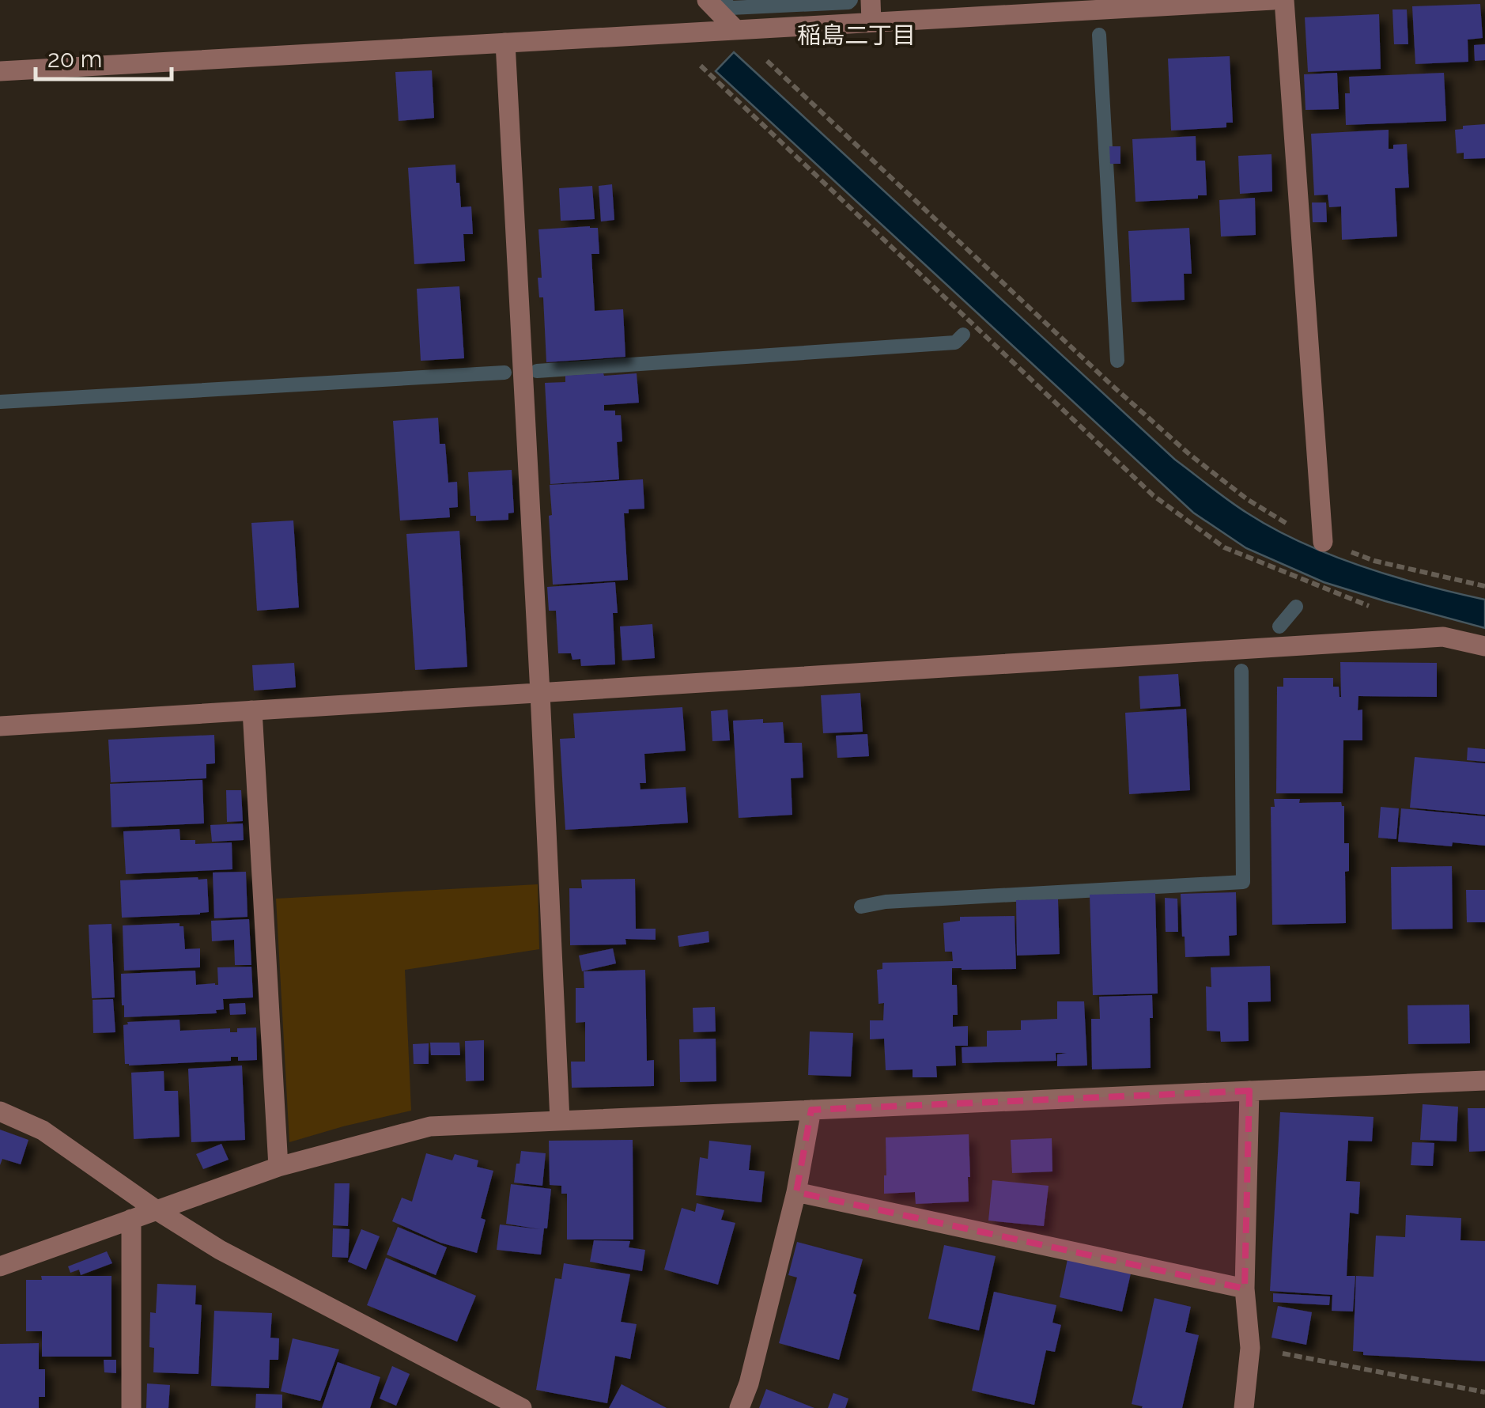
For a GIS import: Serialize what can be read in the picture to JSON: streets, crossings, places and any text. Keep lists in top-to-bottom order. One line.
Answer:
{"districts":["稲島二丁目"],"scale_bar":"20 m"}
